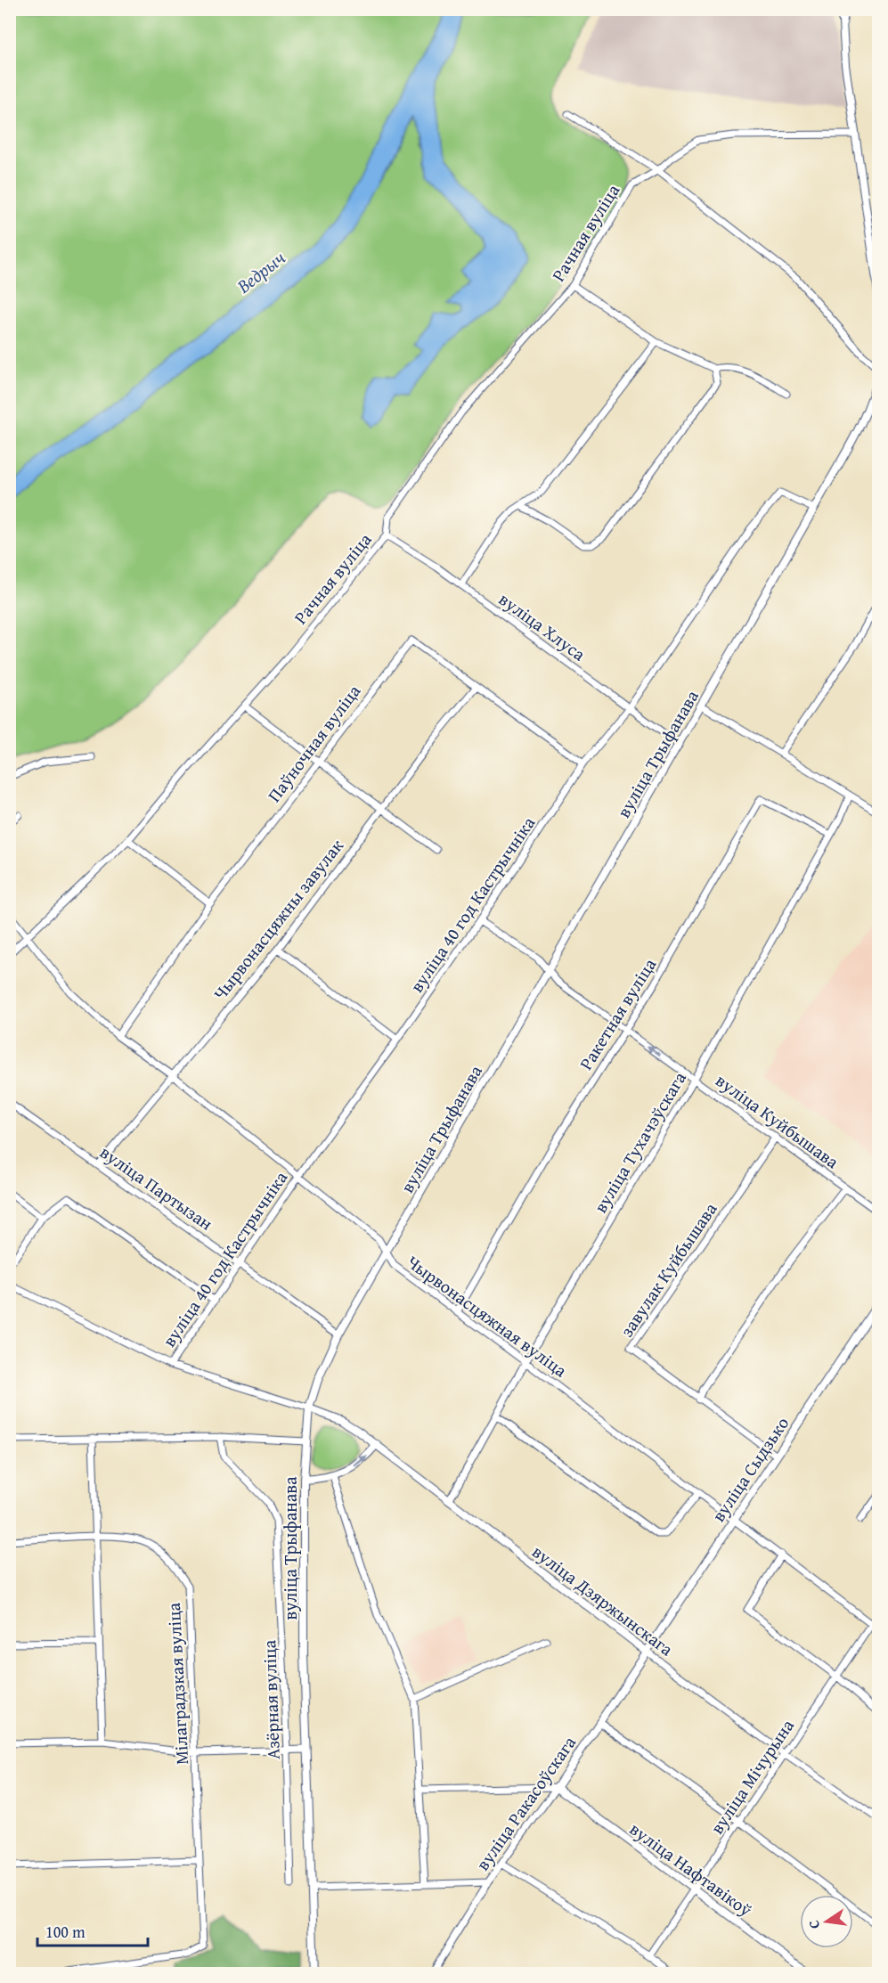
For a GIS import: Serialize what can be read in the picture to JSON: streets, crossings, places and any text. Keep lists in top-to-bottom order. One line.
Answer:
{"streets":{"street":["Рачная вуліца","вуліца Хлуса","Паўночная вуліца","вуліца Трыфанава","вуліца 40 год Кастрычніка","Чырвонасцяжны завулак","Ракетная вуліца","вуліца Куйбышава","вуліца Тухачэўскага","вуліца Партызан","завулак Куйбышава","Чырвонасцяжная вуліца","вуліца Сыдзько","вуліца Дзяржынскага","Мілаградзкая вуліца","Азёрная вуліца","вуліца Мічурына","вуліца Ракасоўскага","вуліца Нафтавікоў"]},"crossings":[["Рачная вуліца","вуліца Хлуса"],["Рачная вуліца","Чырвонасцяжная вуліца"],["вуліца Хлуса","вуліца Трыфанава"],["вуліца Хлуса","вуліца 40 год Кастрычніка"],["Паўночная вуліца","вуліца 40 год Кастрычніка"],["Паўночная вуліца","Чырвонасцяжны завулак"],["Паўночная вуліца","Чырвонасцяжная вуліца"],["вуліца Трыфанава","вуліца 40 год Кастрычніка"],["вуліца Трыфанава","вуліца Куйбышава"],["вуліца Трыфанава","вуліца Партызан"],["вуліца Трыфанава","Чырвонасцяжная вуліца"],["вуліца Трыфанава","вуліца Дзяржынскага"],["вуліца 40 год Кастрычніка","вуліца Куйбышава"],["вуліца 40 год Кастрычніка","вуліца Партызан"],["вуліца 40 год Кастрычніка","Чырвонасцяжная вуліца"],["Чырвонасцяжны завулак","вуліца Партызан"],["Чырвонасцяжны завулак","Чырвонасцяжная вуліца"],["Ракетная вуліца","вуліца Куйбышава"],["Ракетная вуліца","вуліца Тухачэўскага"],["Ракетная вуліца","Чырвонасцяжная вуліца"],["вуліца Куйбышава","вуліца Тухачэўскага"],["вуліца Куйбышава","завулак Куйбышава"],["вуліца Тухачэўскага","Чырвонасцяжная вуліца"],["вуліца Тухачэўскага","вуліца Дзяржынскага"],["завулак Куйбышава","вуліца Сыдзько"],["Чырвонасцяжная вуліца","вуліца Сыдзько"],["Чырвонасцяжная вуліца","вуліца Мічурына"],["вуліца Сыдзько","вуліца Дзяржынскага"],["вуліца Сыдзько","вуліца Ракасоўскага"],["вуліца Дзяржынскага","вуліца Мічурына"],["вуліца Дзяржынскага","вуліца Ракасоўскага"],["вуліца Мічурына","вуліца Нафтавікоў"],["вуліца Ракасоўскага","вуліца Нафтавікоў"]],"water":["Ведрыч"],"scale_bar":"100 m","north":"left"}
